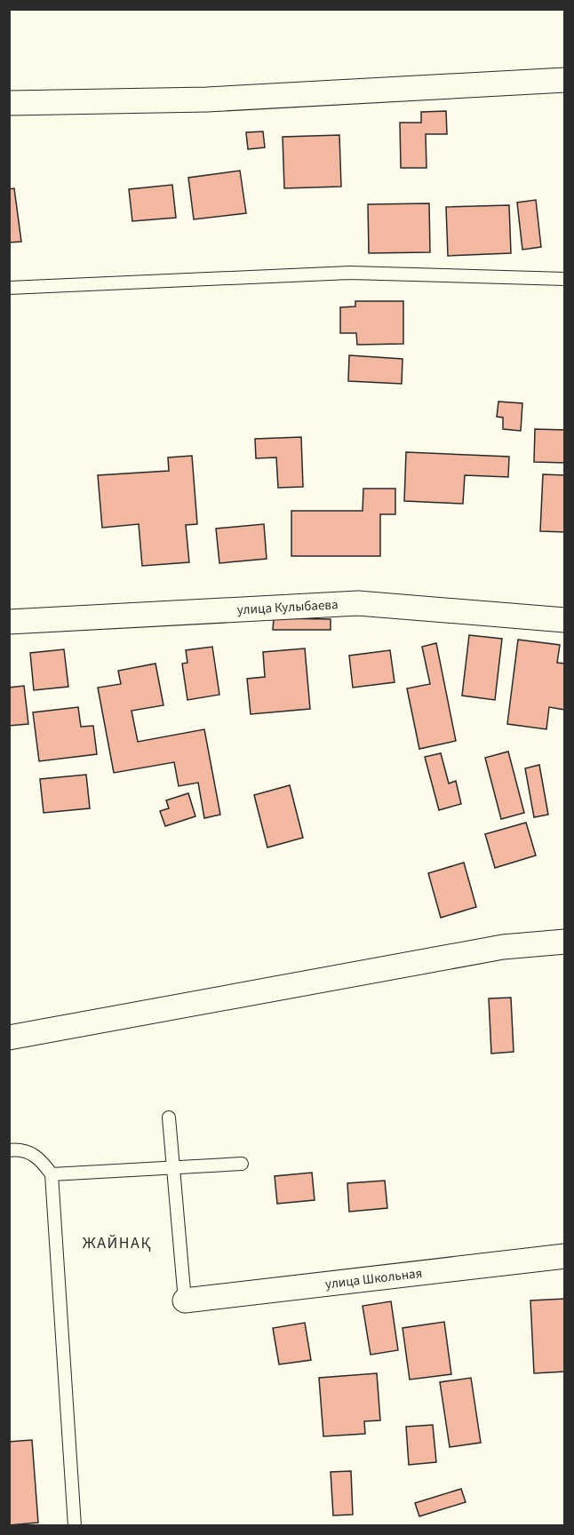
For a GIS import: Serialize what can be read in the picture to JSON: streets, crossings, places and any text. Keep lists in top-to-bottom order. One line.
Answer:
{"streets":{"street":["улица Кулыбаева","улица Школьная"]},"districts":["ЖАЙНАҚ"]}
